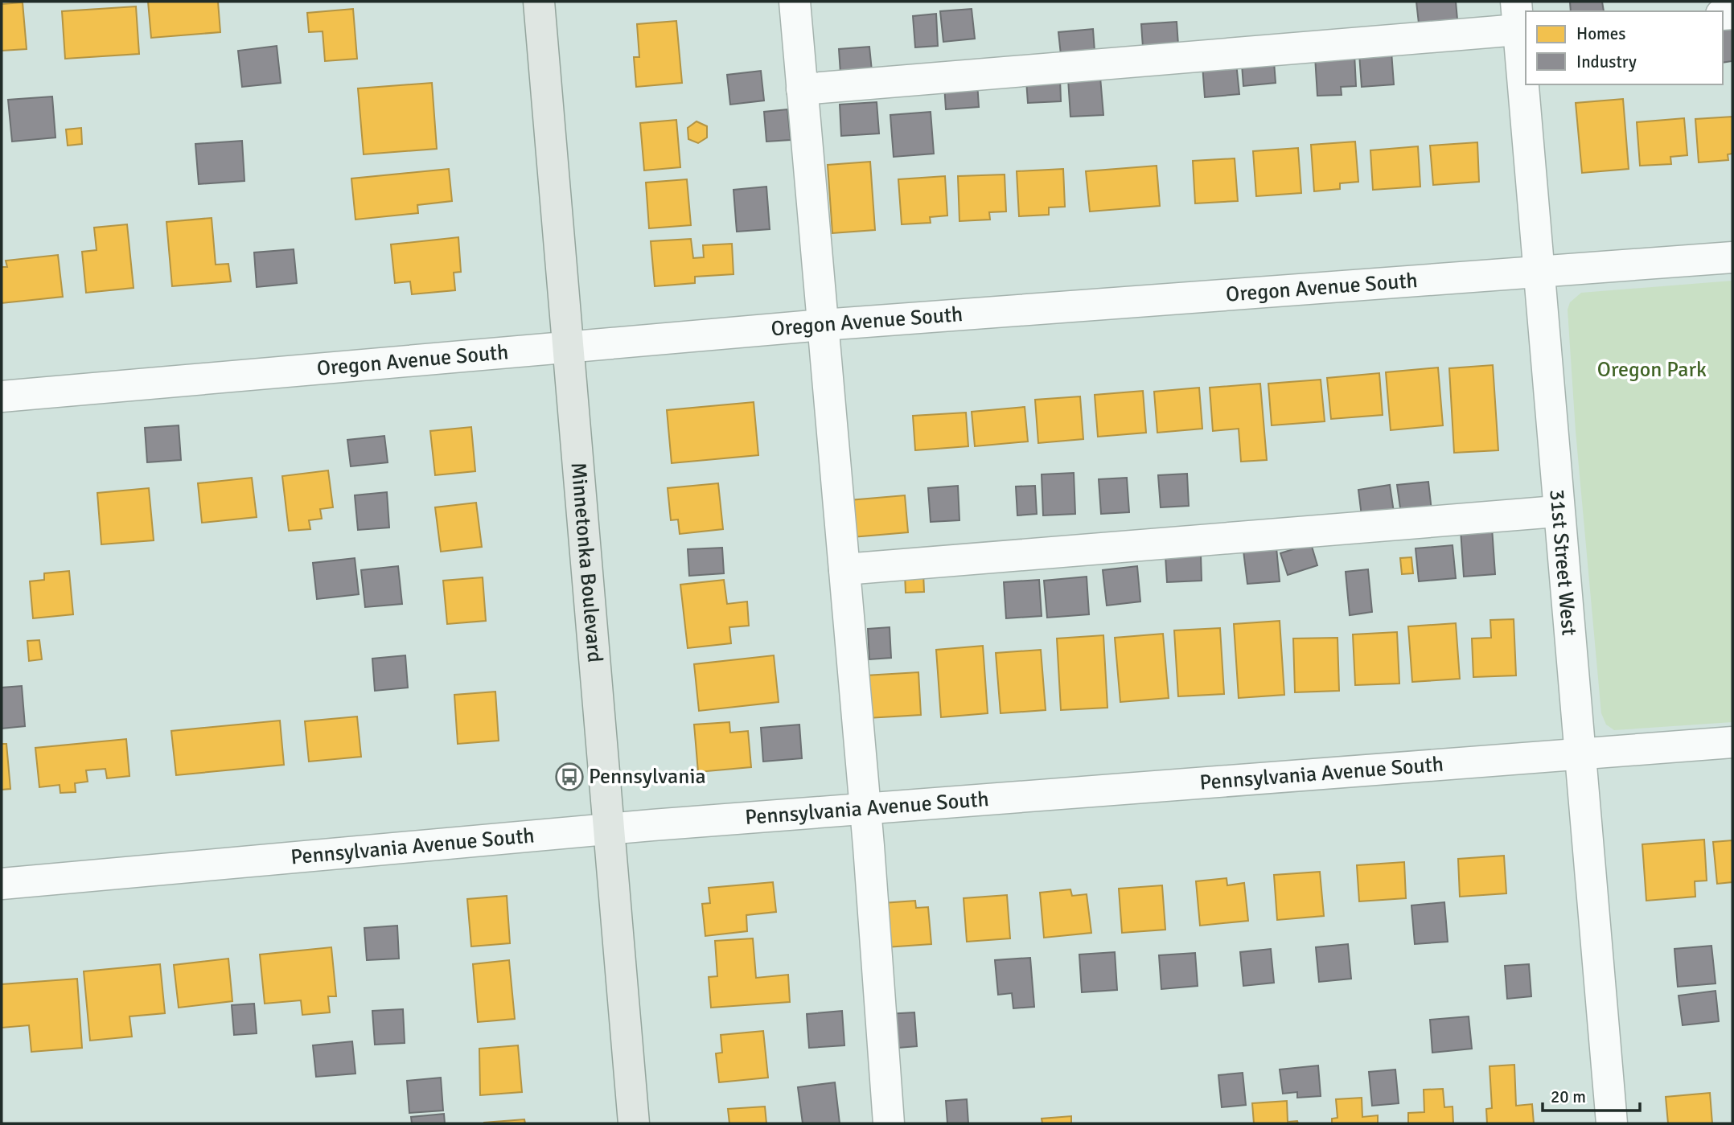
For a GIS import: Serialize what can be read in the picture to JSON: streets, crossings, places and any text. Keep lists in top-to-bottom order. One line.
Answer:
{"streets":{"main road":["Minnetonka Boulevard"],"street":["Oregon Avenue South","31st Street West","Pennsylvania Avenue South"]},"crossings":[["Oregon Avenue South","Minnetonka Boulevard"],["Oregon Avenue South","31st Street West"],["Minnetonka Boulevard","Pennsylvania Avenue South"],["31st Street West","Pennsylvania Avenue South"]],"parks":["Oregon Park"],"places":{"bus stop":["Pennsylvania"]},"legend":["Homes","Industry"],"scale_bar":"20 m"}
